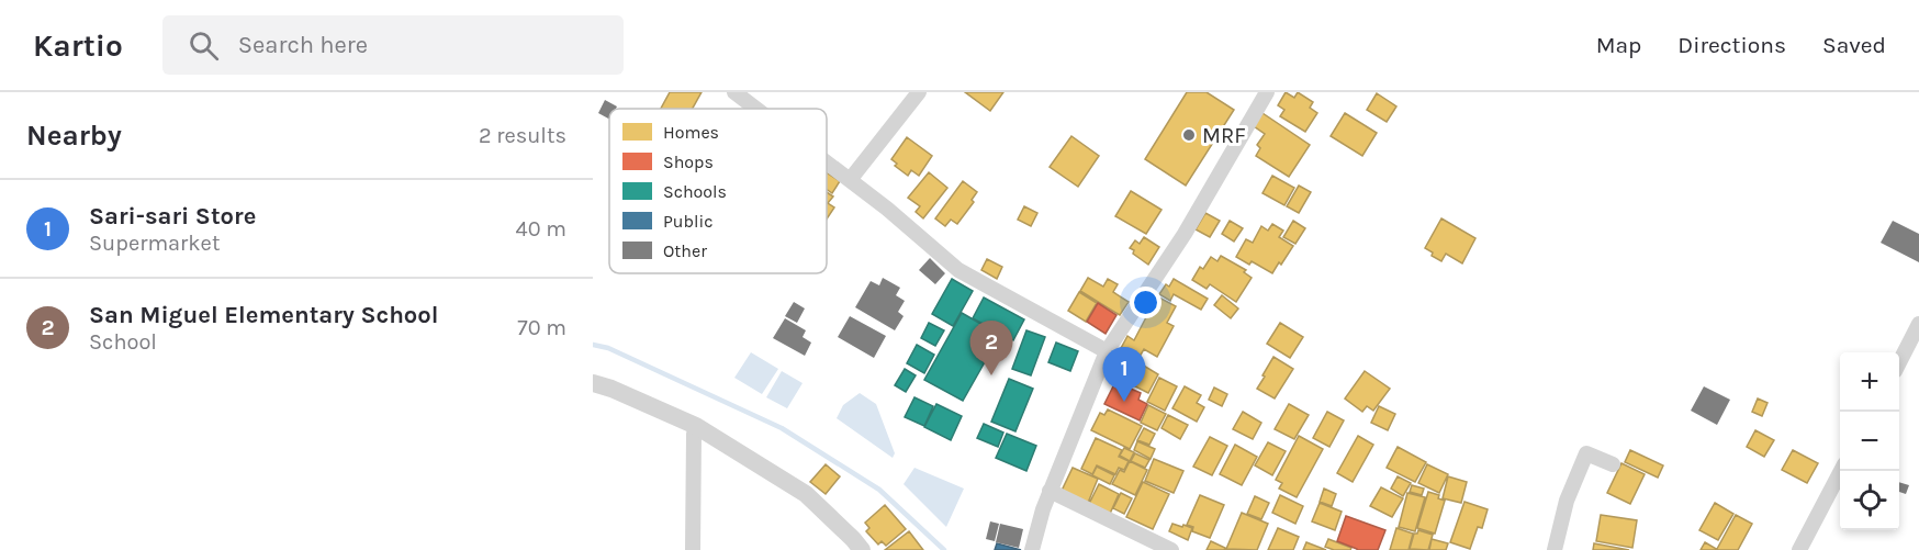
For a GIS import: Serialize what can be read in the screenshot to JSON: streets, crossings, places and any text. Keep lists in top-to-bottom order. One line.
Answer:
{"places":["MRF"],"legend":["Homes","Shops","Schools","Public","Other"],"page":{"header":"Kartio","search":"Search here","nav":["Map","Directions","Saved"],"heading":["Nearby","2 results"],"list":[{"mark":"1","name":"Sari-sari Store","note":"Supermarket","value":"40 m"},{"mark":"2","name":"San Miguel Elementary School","note":"School","value":"70 m"}],"pins":["2","1"],"map_buttons":["+","−"]}}
